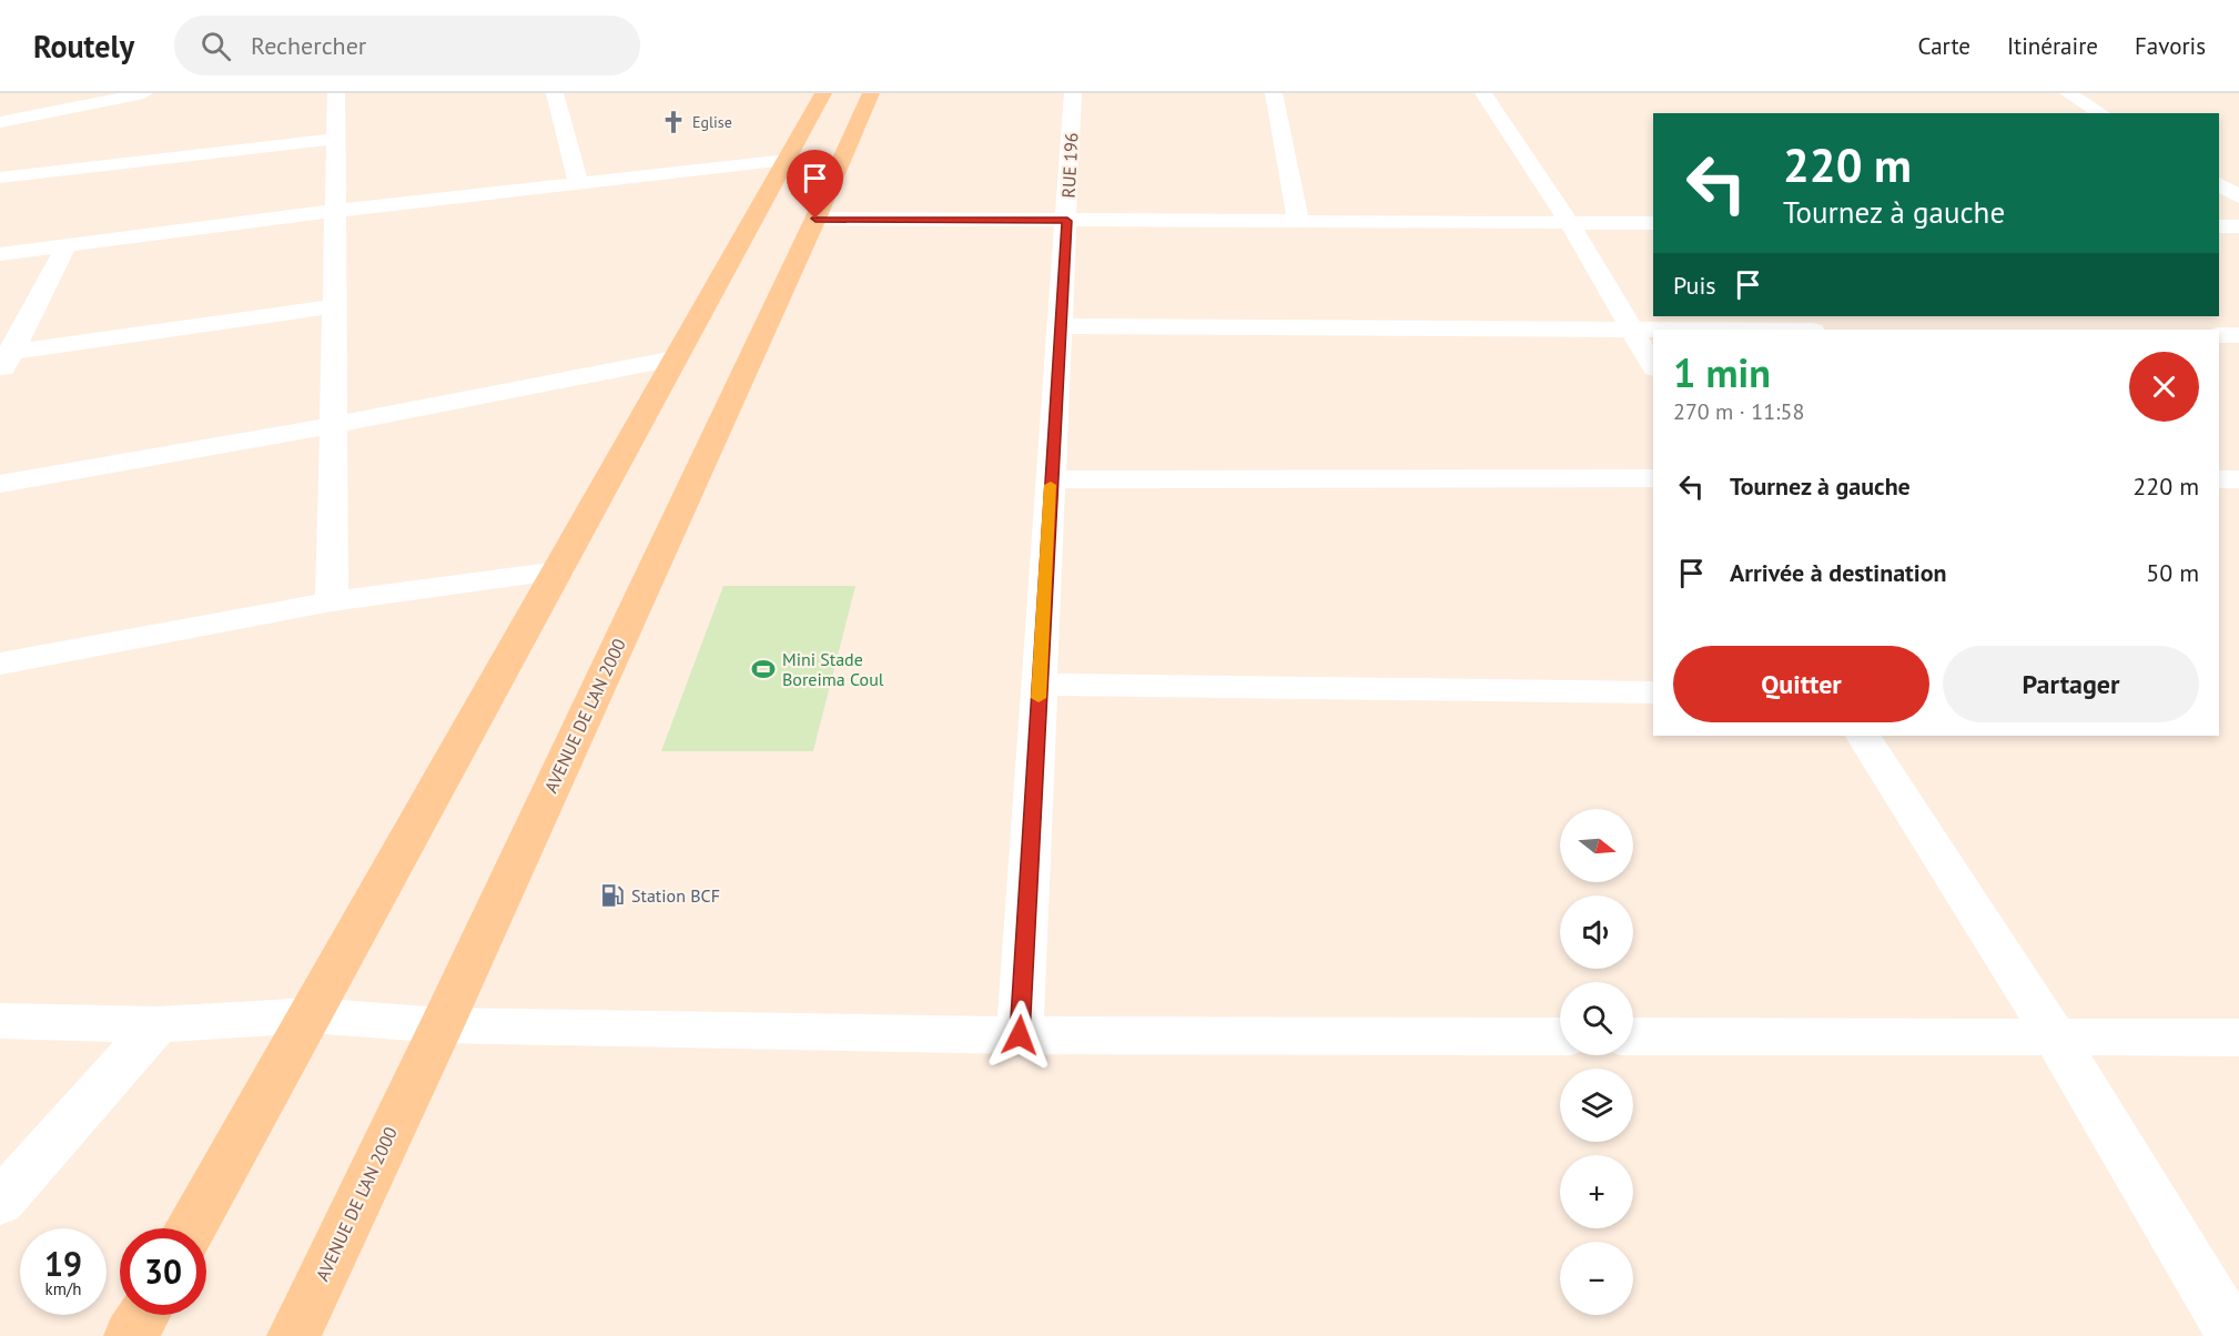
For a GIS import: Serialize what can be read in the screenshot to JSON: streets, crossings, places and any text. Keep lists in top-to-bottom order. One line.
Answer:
{"streets":{"main road":["AVENUE DE L'AN 2000"],"street":["RUE 196"]},"places":{"church":["Eglise"],"sports":["Mini Stade Boreima Coul"],"fuel station":["Station BCF"]},"north":"right","page":{"header":"Routely","search":"Rechercher","nav":["Carte","Itinéraire","Favoris"],"turn":["220 m","Tournez à gauche"],"then":"Puis","heading":["1 min","270 m · 11:58"],"list":[{"name":"Tournez à gauche","value":"220 m"},{"name":"Arrivée à destination","value":"50 m"}],"buttons":["Quitter","Partager"],"map_buttons":["+","−"],"speed":"19 km/h","limit":"30"}}
